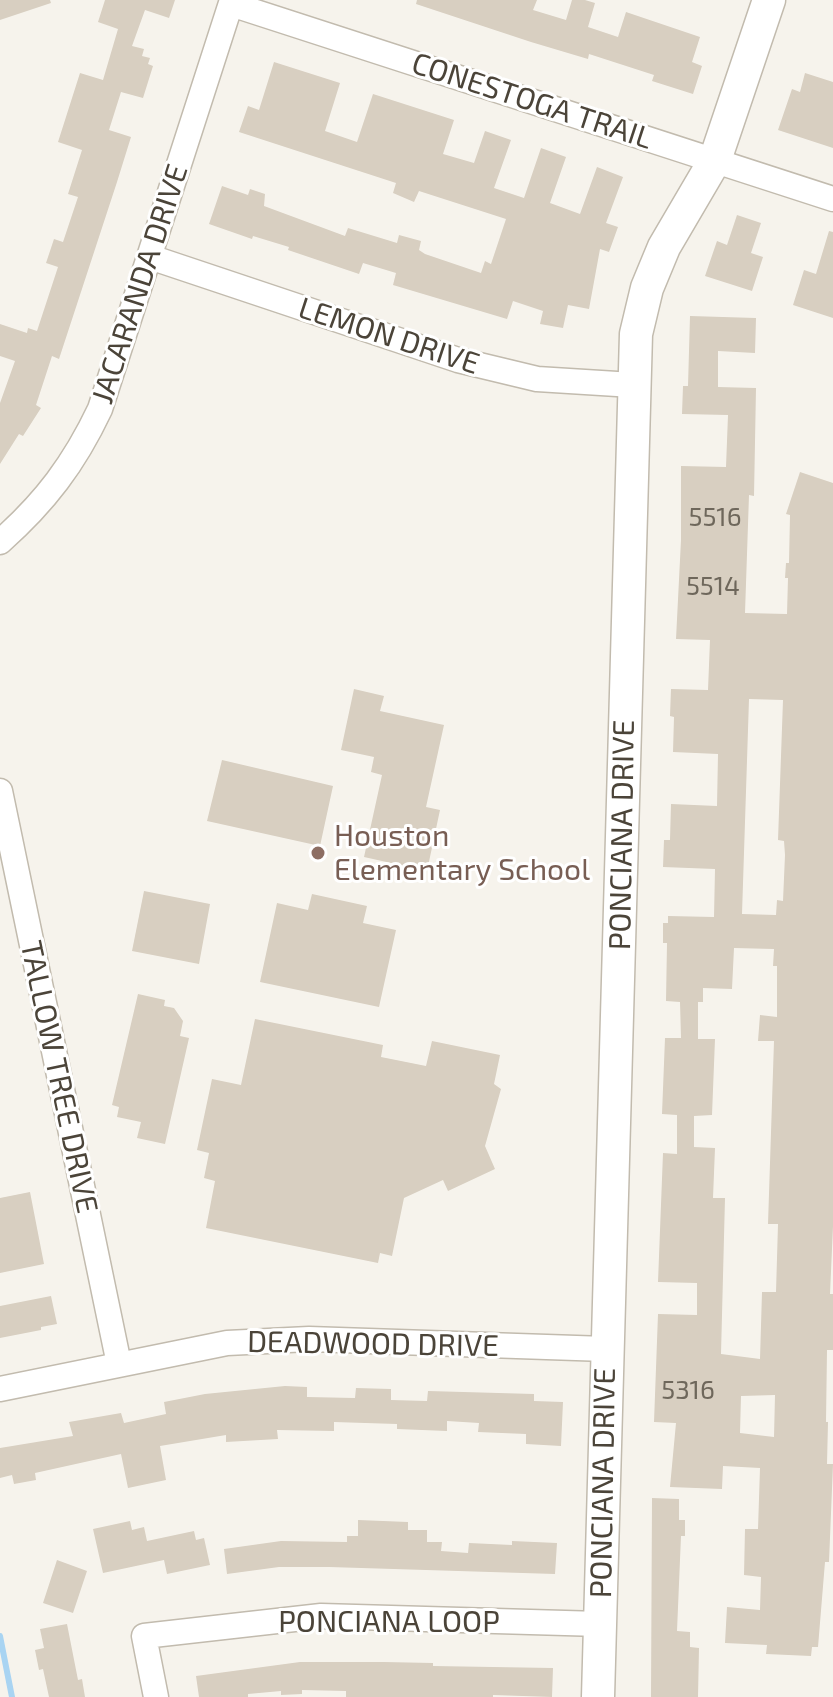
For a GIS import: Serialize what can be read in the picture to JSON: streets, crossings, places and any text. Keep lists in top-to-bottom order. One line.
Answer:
{"streets":{"street":["CONESTOGA TRAIL","JACARANDA DRIVE","LEMON DRIVE","PONCIANA DRIVE","TALLOW TREE DRIVE","DEADWOOD DRIVE","PONCIANA LOOP"]},"crossings":[["CONESTOGA TRAIL","JACARANDA DRIVE"],["CONESTOGA TRAIL","PONCIANA DRIVE"],["JACARANDA DRIVE","LEMON DRIVE"],["LEMON DRIVE","PONCIANA DRIVE"],["PONCIANA DRIVE","DEADWOOD DRIVE"],["PONCIANA DRIVE","PONCIANA LOOP"],["TALLOW TREE DRIVE","DEADWOOD DRIVE"]],"places":["Houston Elementary School"],"house_numbers":["5516","5514","5316"]}
